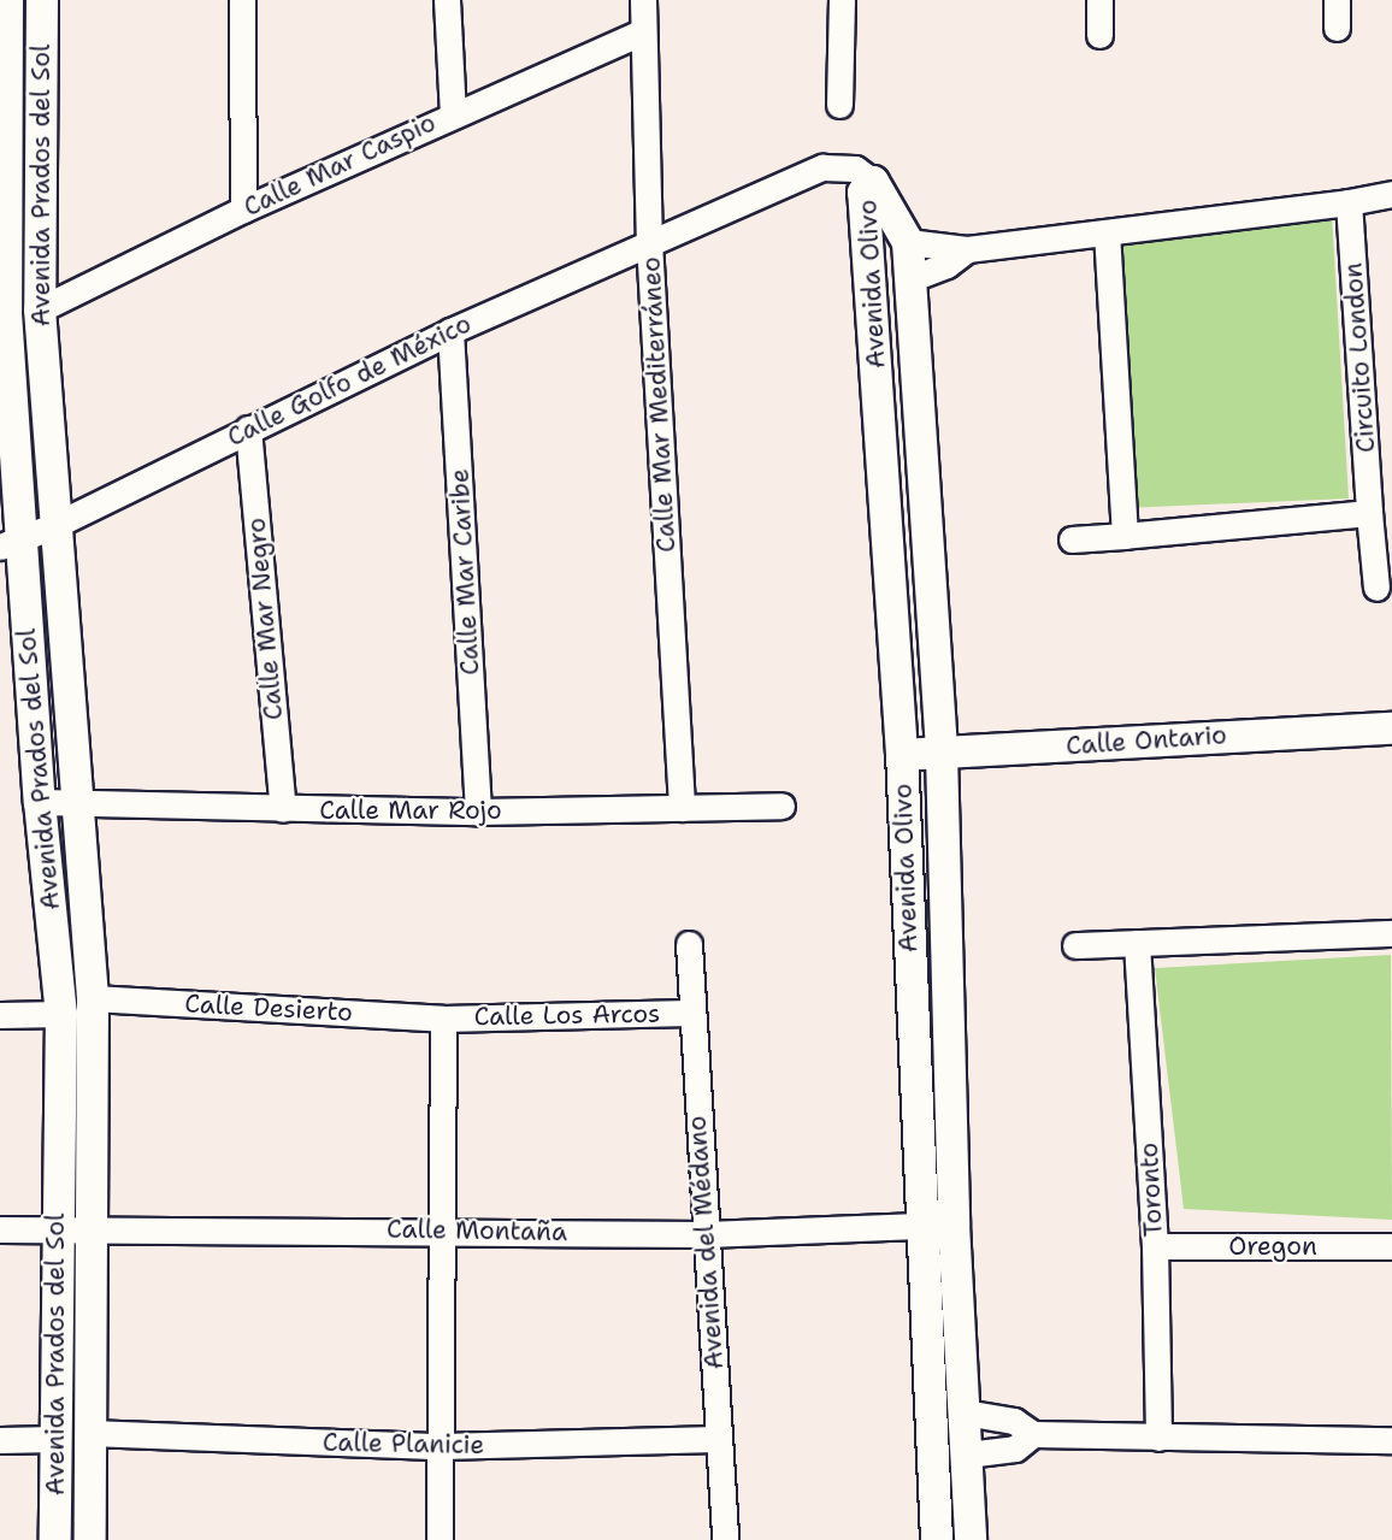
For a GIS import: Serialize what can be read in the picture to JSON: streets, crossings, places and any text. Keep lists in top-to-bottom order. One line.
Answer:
{"streets":{"street":["Calle Mar Caspio","Avenida Prados del Sol","Avenida Olivo","Circuito London","Calle Golfo de México","Calle Mar Mediterráneo","Calle Mar Caribe","Calle Mar Negro","Calle Ontario","Calle Mar Rojo","Calle Desierto","Calle Los Arcos","Toronto","Calle Montaña","Avenida del Médano","Oregon","Calle Planicie"]},"crossings":[["Calle Mar Caspio","Avenida Prados del Sol"],["Calle Mar Caspio","Calle Mar Mediterráneo"],["Avenida Prados del Sol","Calle Golfo de México"],["Avenida Prados del Sol","Calle Mar Rojo"],["Avenida Prados del Sol","Calle Desierto"],["Avenida Prados del Sol","Calle Montaña"],["Avenida Prados del Sol","Calle Planicie"],["Avenida Olivo","Calle Golfo de México"],["Avenida Olivo","Calle Ontario"],["Avenida Olivo","Calle Montaña"],["Calle Golfo de México","Calle Mar Mediterráneo"],["Calle Golfo de México","Calle Mar Caribe"],["Calle Golfo de México","Calle Mar Negro"],["Calle Mar Mediterráneo","Calle Mar Rojo"],["Calle Mar Caribe","Calle Mar Rojo"],["Calle Mar Negro","Calle Mar Rojo"],["Calle Desierto","Calle Los Arcos"],["Calle Los Arcos","Avenida del Médano"],["Toronto","Oregon"],["Calle Montaña","Avenida del Médano"],["Avenida del Médano","Calle Planicie"]]}
